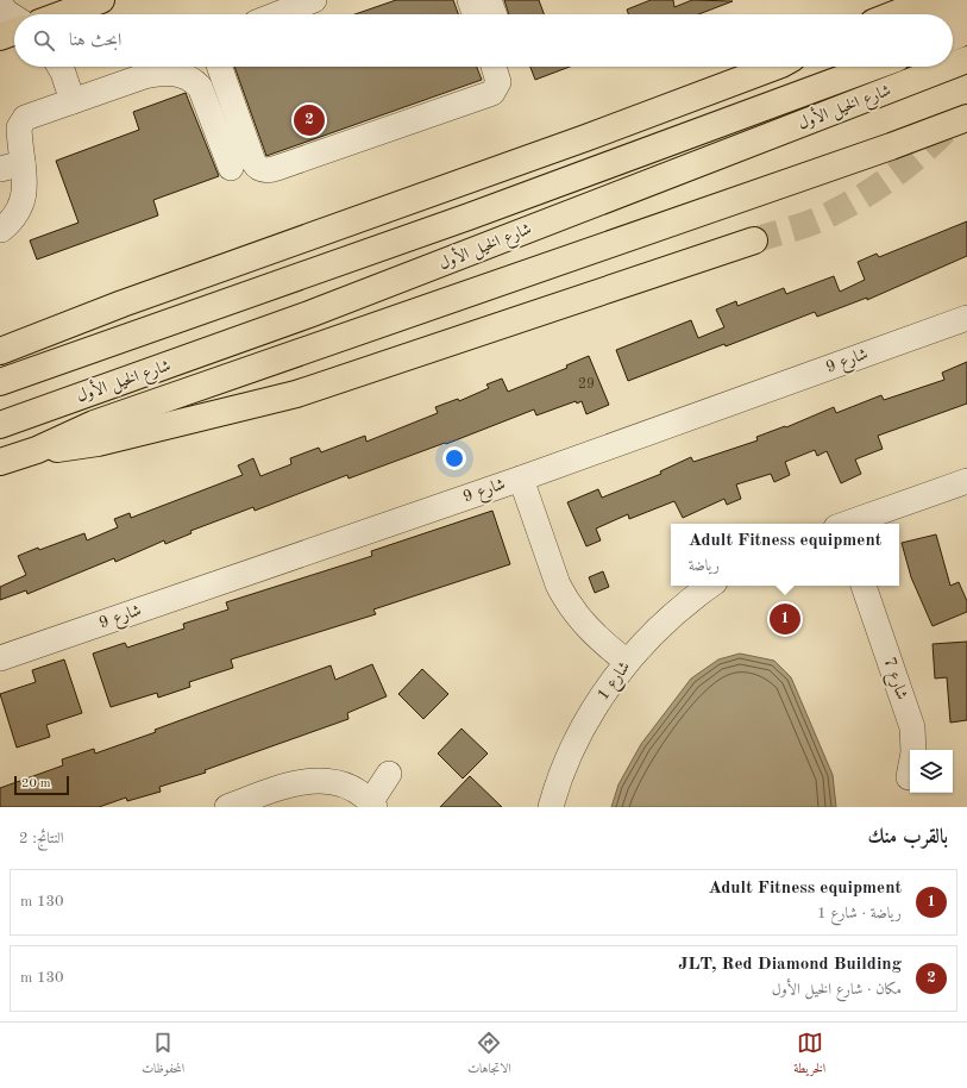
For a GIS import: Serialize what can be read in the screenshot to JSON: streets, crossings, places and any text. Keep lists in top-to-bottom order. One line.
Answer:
{"streets":{"main road":["شارع الخيل الأول"],"street":["شارع 9","شارع 7","شارع 1"]},"house_numbers":["29"],"scale_bar":"20 m","page":{"search":"ابحث هنا","pins":["2","1"],"popup":["Adult Fitness equipment","رياضة"],"scale":"20 m","heading":["بالقرب منك","النتائج: 2"],"list":[{"mark":"1","name":"Adult Fitness equipment","note":"رياضة · شارع 1","value":"130 m"},{"mark":"2","name":"JLT, Red Diamond Building","note":"مكان · شارع الخيل الأول","value":"130 m"}],"nav":["الخريطة","الاتجاهات","المحفوظات"]}}
